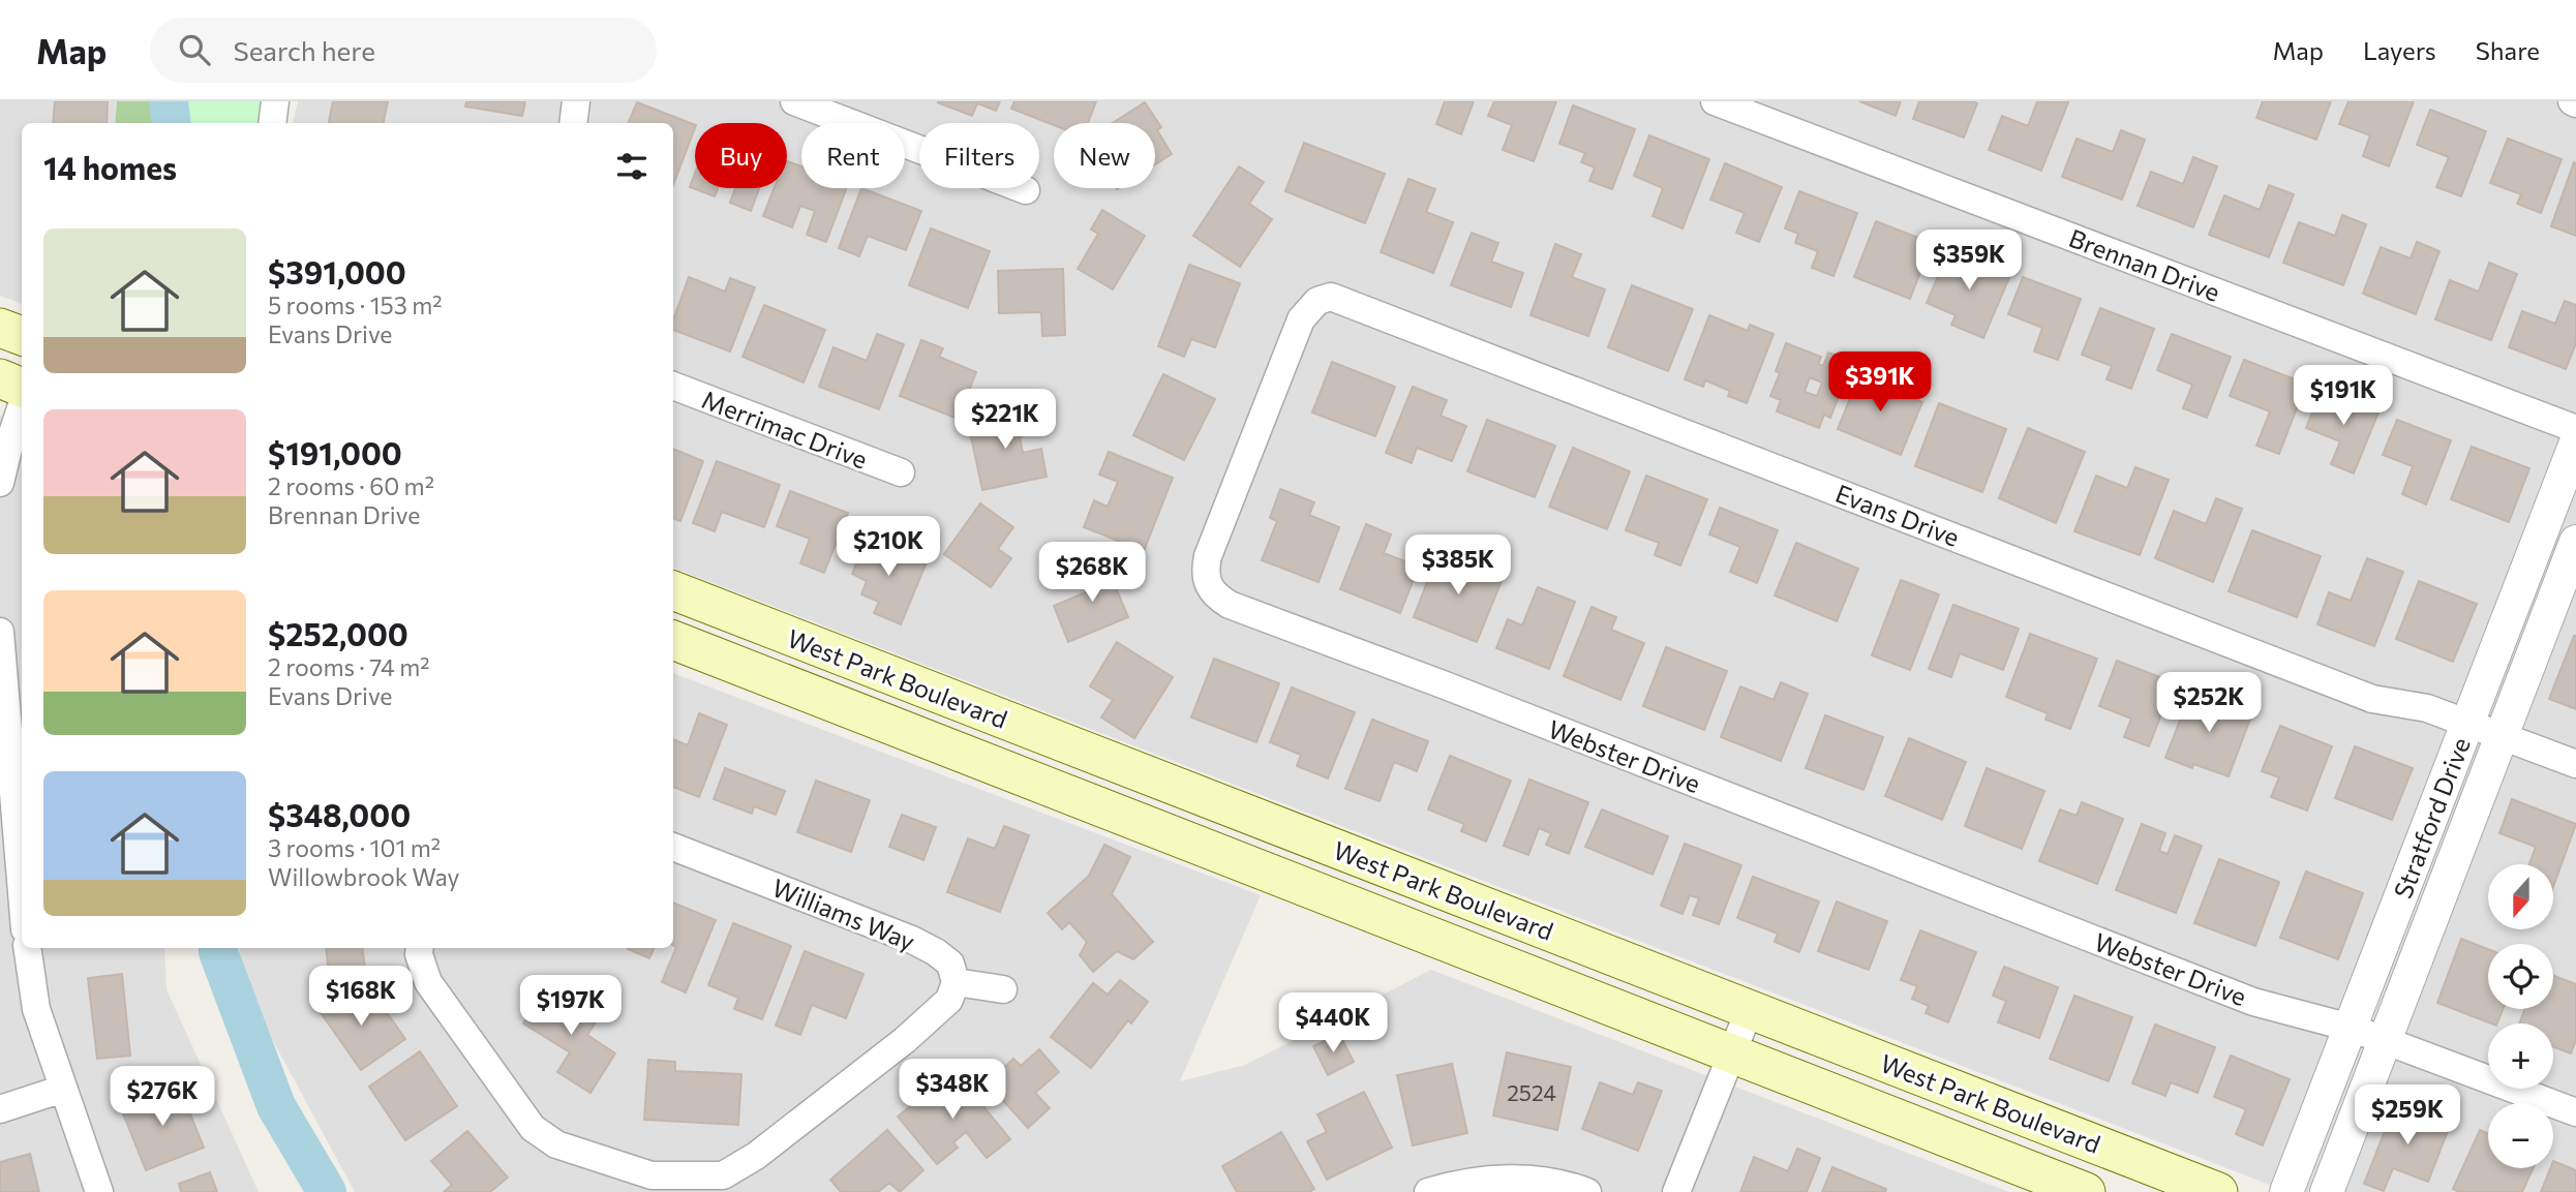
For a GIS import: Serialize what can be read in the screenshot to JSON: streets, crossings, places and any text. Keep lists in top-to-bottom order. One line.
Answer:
{"streets":{"main road":["West Park Boulevard"],"street":["Brennan Drive","Merrimac Drive","Evans Drive","Webster Drive","Stratford Drive","Williams Way"]},"crossings":[["Evans Drive","Webster Drive"],["Evans Drive","Stratford Drive"],["Webster Drive","Stratford Drive"]],"house_numbers":["2524"],"north":"bottom","page":{"header":"Map","search":"Search here","nav":["Map","Layers","Share"],"chip":["Buy","Rent","Filters","New"],"heading":"14 homes","list":[{"name":"$391,000","note":"5 rooms · 153 m² · Evans Drive"},{"name":"$191,000","note":"2 rooms · 60 m² · Brennan Drive"},{"name":"$252,000","note":"2 rooms · 74 m² · Evans Drive"},{"name":"$348,000","note":"3 rooms · 101 m² · Willowbrook Way"}],"price":["$359K","$391K","$191K","$221K","$210K","$385K","$268K","$252K","$168K","$197K","$440K","$348K","$276K","$259K"],"map_buttons":["+","−"]}}
